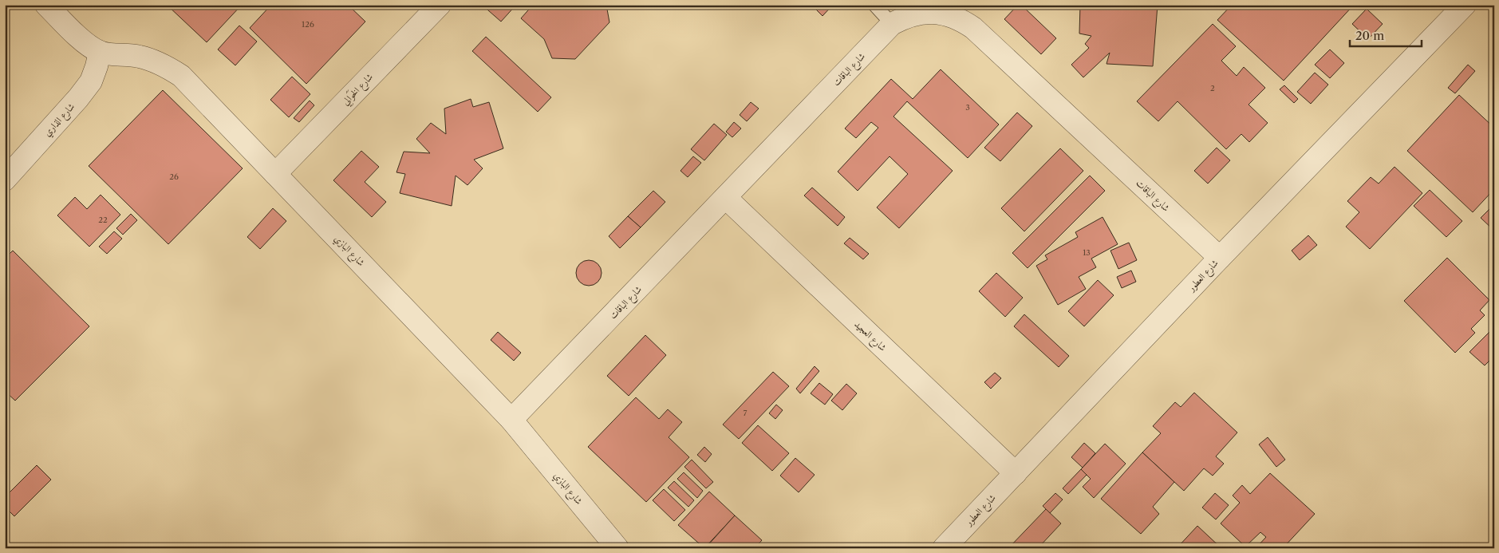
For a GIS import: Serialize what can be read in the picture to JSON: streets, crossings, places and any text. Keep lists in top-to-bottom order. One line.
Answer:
{"streets":{"street":["شارع الباقات","شارع الخَوَالِي","شارع الذاري","شارع البازي","شارع العطور","شارع العجيد"]},"crossings":[["شارع الباقات","شارع البازي"],["شارع الباقات","شارع العطور"],["شارع الباقات","شارع العجيد"],["شارع الخَوَالِي","شارع البازي"],["شارع الذاري","شارع البازي"],["شارع العطور","شارع العجيد"]],"house_numbers":["126","2","3","26","22","13","7"],"scale_bar":"20 m"}
